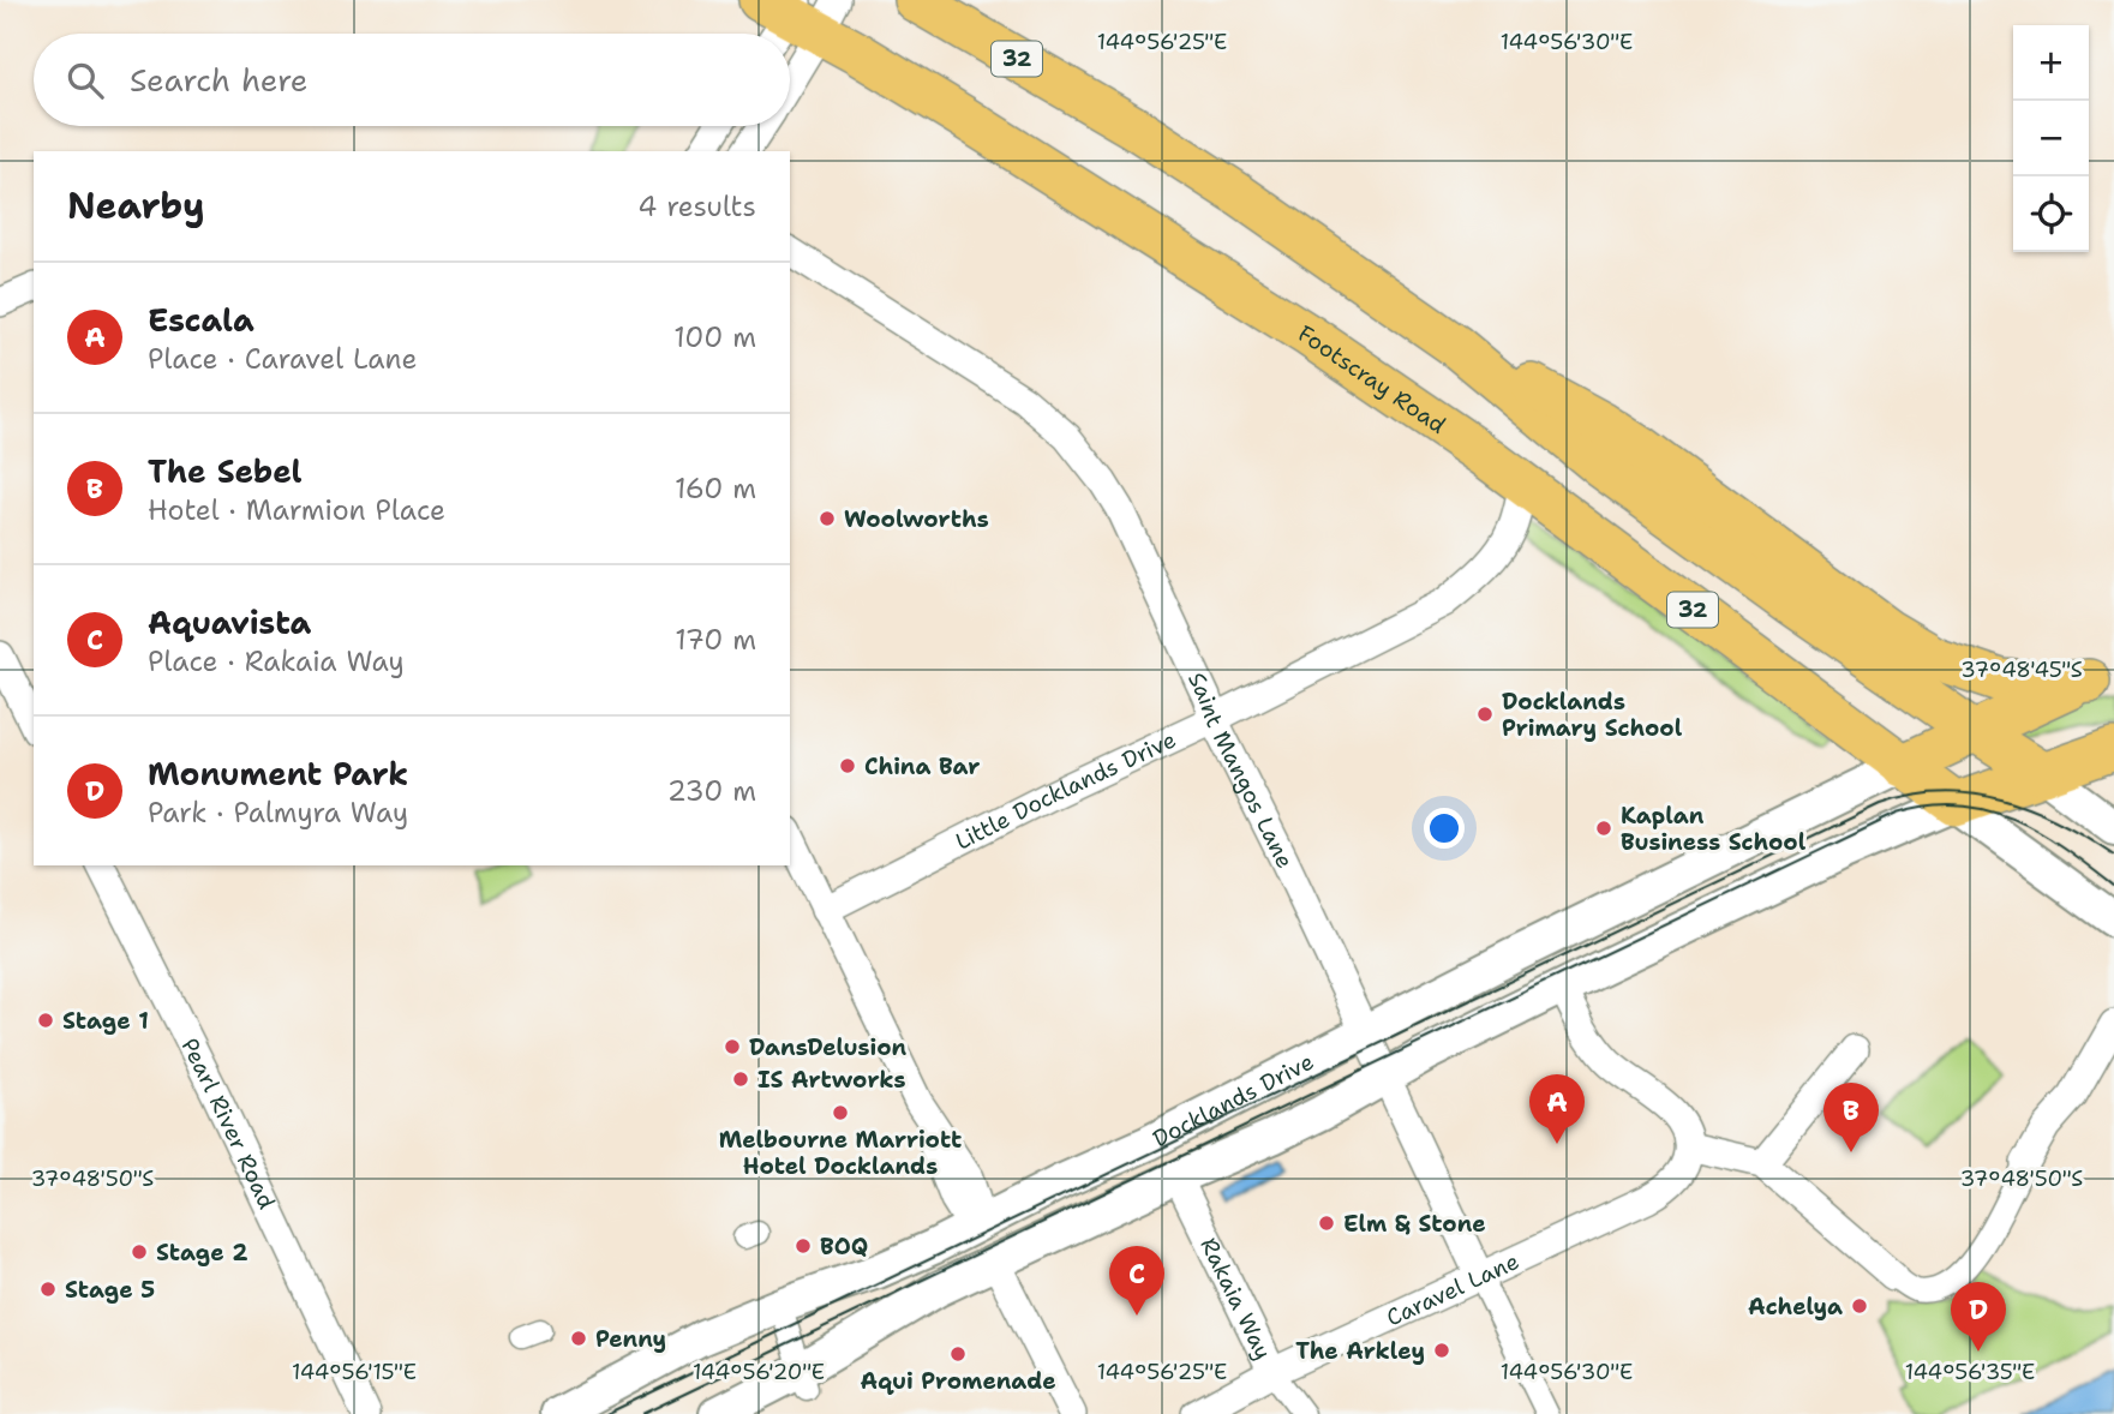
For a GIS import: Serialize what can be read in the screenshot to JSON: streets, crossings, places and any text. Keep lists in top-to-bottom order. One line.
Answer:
{"streets":{"main road":["32","Footscray Road"],"street":["Saint Mangos Lane","Little Docklands Drive","Docklands Drive","Pearl River Road","Caravel Lane","Rakaia Way"]},"crossings":[["Footscray Road","Little Docklands Drive"],["Footscray Road","Docklands Drive"],["Saint Mangos Lane","Little Docklands Drive"],["Saint Mangos Lane","Docklands Drive"],["Saint Mangos Lane","Caravel Lane"],["Docklands Drive","Rakaia Way"],["Caravel Lane","Rakaia Way"]],"places":["Woolworths","Docklands Primary School","China Bar","Kaplan Business School","Stage 1","DansDelusion","IS Artworks","Melbourne Marriott Hotel Docklands","Elm & Stone","BOQ","Stage 2","Stage 5","Achelya","Penny","The Arkley","Aqui Promenade"],"page":{"map_buttons":["+","−"],"search":"Search here","heading":["Nearby","4 results"],"list":[{"mark":"A","name":"Escala","note":"Place · Caravel Lane","value":"100 m"},{"mark":"B","name":"The Sebel","note":"Hotel · Marmion Place","value":"160 m"},{"mark":"C","name":"Aquavista","note":"Place · Rakaia Way","value":"170 m"},{"mark":"D","name":"Monument Park","note":"Park · Palmyra Way","value":"230 m"}],"pins":["A","B","C","D"]},"coordinates":["144°56'25\"E","144°56'30\"E","37°48'45\"S","37°48'50\"S","144°56'15\"E","144°56'20\"E","144°56'35\"E"]}
